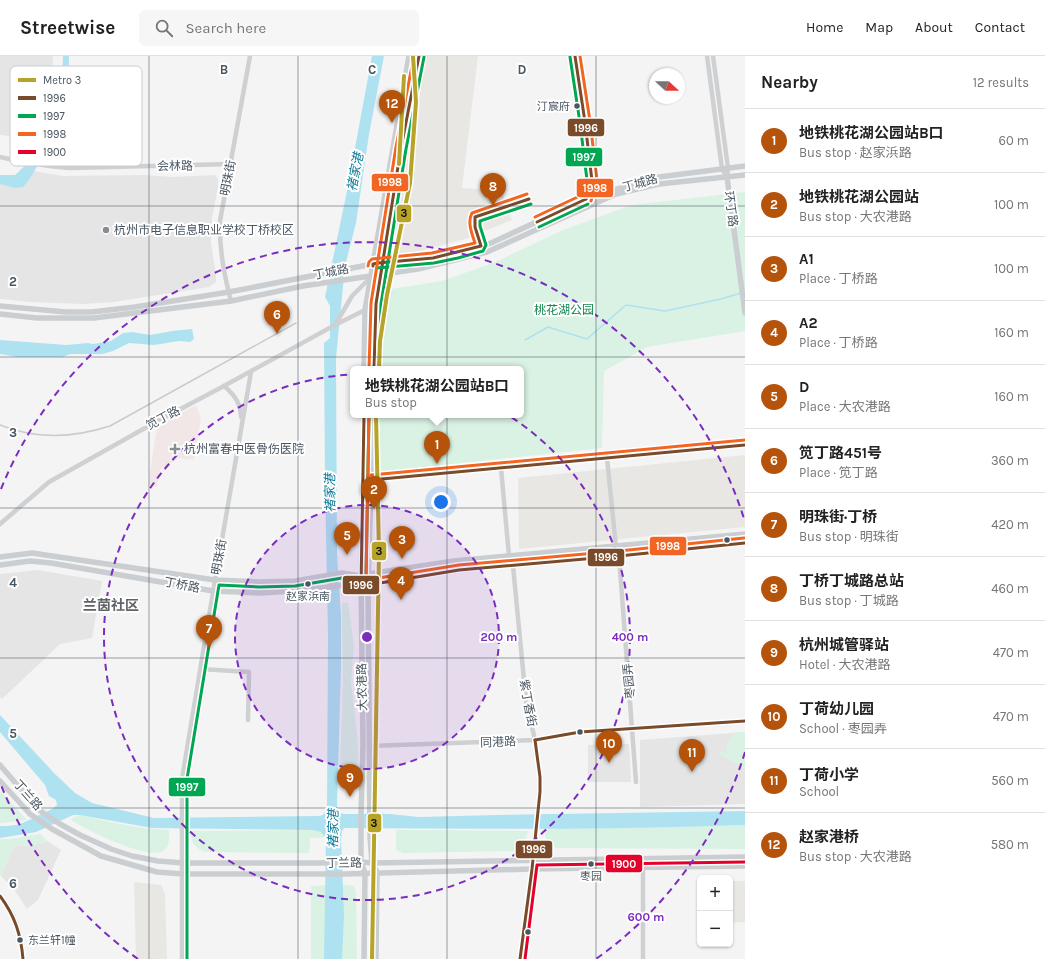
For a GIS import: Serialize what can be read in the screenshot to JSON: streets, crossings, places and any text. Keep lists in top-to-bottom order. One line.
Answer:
{"streets":{"main road":["丁城路","环丁路","丁桥路","大农港路","丁兰路"],"street":["会林路","明珠街","笕丁路","枣园弄","紫丁香街","同港路"]},"crossings":[["会林路","明珠街"],["明珠街","丁城路"],["明珠街","笕丁路"],["明珠街","丁桥路"],["明珠街","丁兰路"],["丁城路","环丁路"],["丁城路","笕丁路"],["丁桥路","大农港路"],["枣园弄","同港路"],["大农港路","同港路"],["大农港路","丁兰路"],["紫丁香街","同港路"],["紫丁香街","丁兰路"]],"districts":["兰茵社区"],"water":["褚家港"],"parks":["桃花湖公园"],"places":{"other":["汀宸府","杭州市电子信息职业学校丁桥校区","赵家浜南","枣园","东兰轩1幢"],"health":["杭州富春中医骨伤医院"]},"lines":["metro line 3","transit line 1996","transit line 1998","transit line 1997","transit line 1900"],"legend":["Metro 3","1996","1997","1998","1900"],"north":"right","page":{"header":"Streetwise","search":"Search here","nav":["Home","Map","About","Contact"],"heading":["Nearby","12 results"],"pins":["12","8","6","1","2","5","3","4","7","10","11","9"],"list":[{"mark":"1","name":"地铁桃花湖公园站B口","note":"Bus stop · 赵家浜路","value":"60 m"},{"mark":"2","name":"地铁桃花湖公园站","note":"Bus stop · 大农港路","value":"100 m"},{"mark":"3","name":"A1","note":"Place · 丁桥路","value":"100 m"},{"mark":"4","name":"A2","note":"Place · 丁桥路","value":"160 m"},{"mark":"5","name":"D","note":"Place · 大农港路","value":"160 m"},{"mark":"6","name":"笕丁路451号","note":"Place · 笕丁路","value":"360 m"},{"mark":"7","name":"明珠街·丁桥","note":"Bus stop · 明珠街","value":"420 m"},{"mark":"8","name":"丁桥丁城路总站","note":"Bus stop · 丁城路","value":"460 m"},{"mark":"9","name":"杭州城管驿站","note":"Hotel · 大农港路","value":"470 m"},{"mark":"10","name":"丁荷幼儿园","note":"School · 枣园弄","value":"470 m"},{"mark":"11","name":"丁荷小学","note":"School","value":"560 m"},{"mark":"12","name":"赵家港桥","note":"Bus stop · 大农港路","value":"580 m"}],"popup":["地铁桃花湖公园站B口","Bus stop"],"map_buttons":["+","−"]},"grid":{"columns":["B","C","D"],"rows":["2","3","4","5","6"]},"rings":["200 m","400 m","600 m"]}
